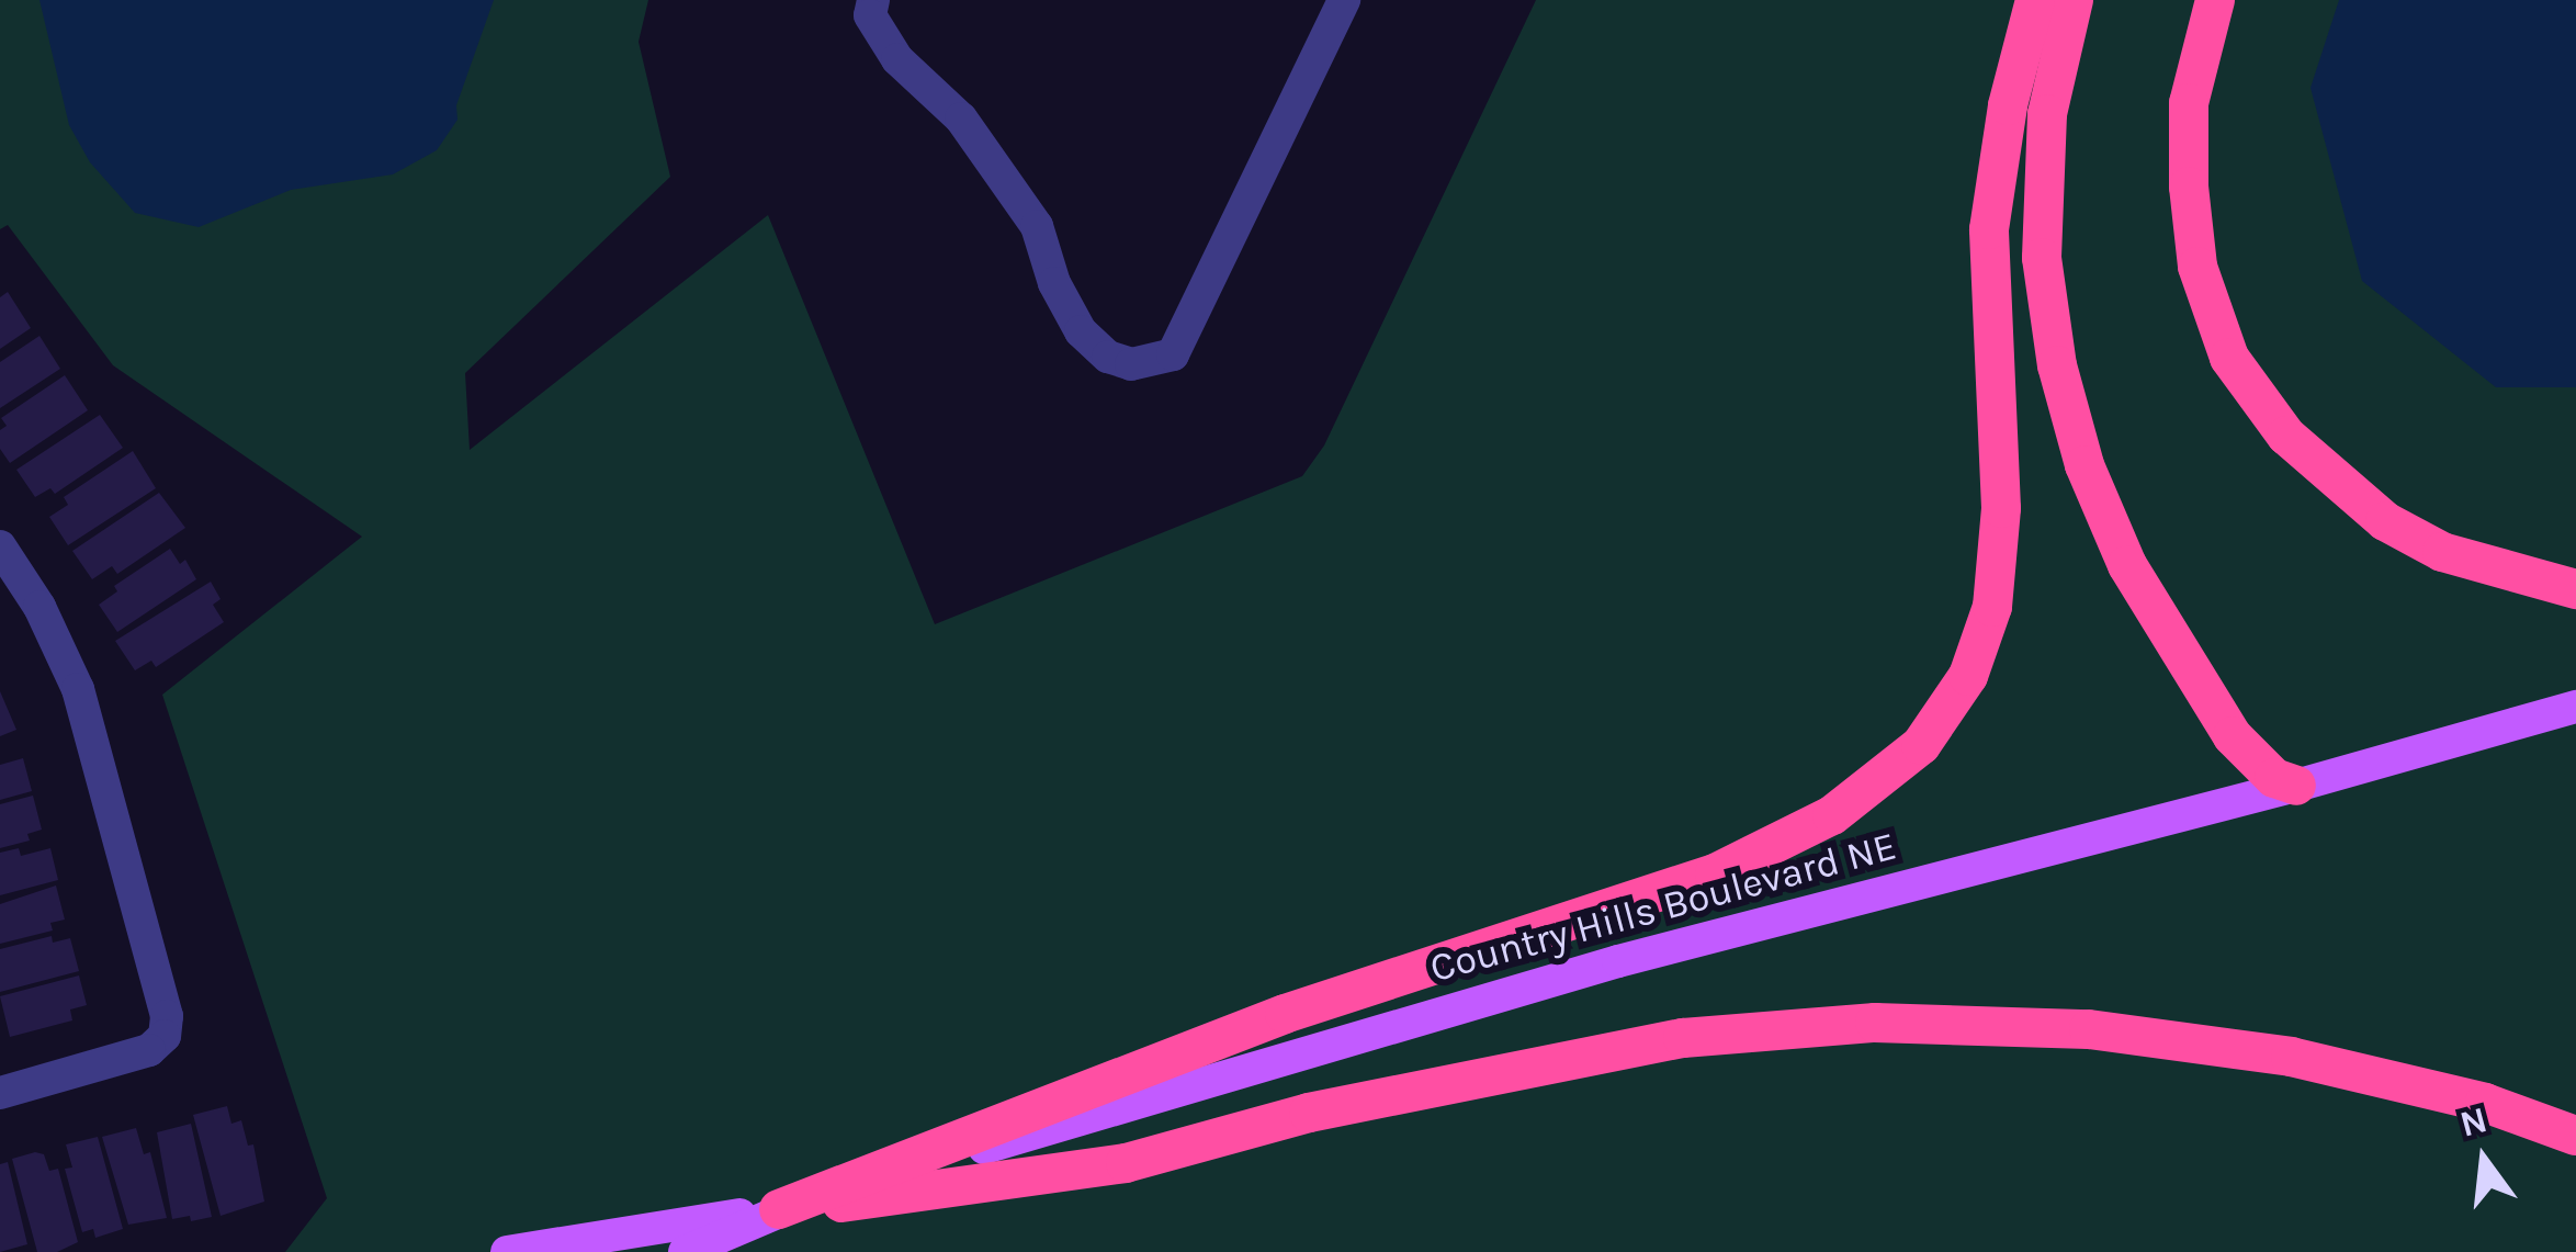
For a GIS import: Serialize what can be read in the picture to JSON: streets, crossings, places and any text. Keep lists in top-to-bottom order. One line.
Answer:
{"streets":{"main road":["Country Hills Boulevard NE"]},"north":"top"}
